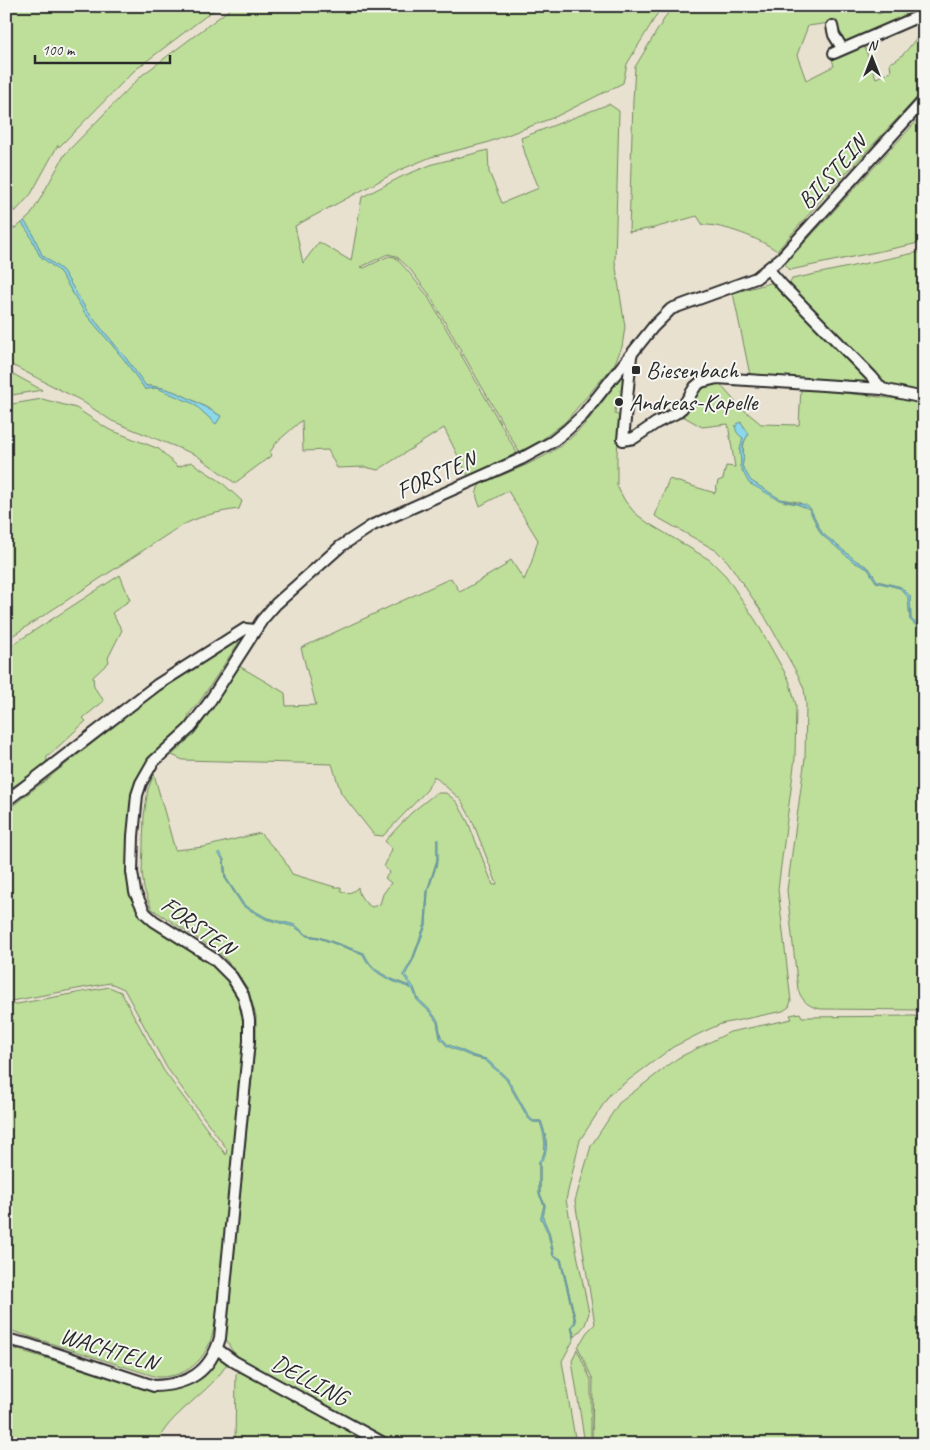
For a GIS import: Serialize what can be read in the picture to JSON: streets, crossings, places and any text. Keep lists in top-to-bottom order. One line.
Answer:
{"streets":{"street":["BILSTEIN","FORSTEN","WACHTELN","DELLING"]},"crossings":[["FORSTEN","WACHTELN"],["FORSTEN","DELLING"],["WACHTELN","DELLING"]],"places":{"transit":["Biesenbach"],"other":["Andreas-Kapelle"]},"scale_bar":"100 m","north":"top"}
